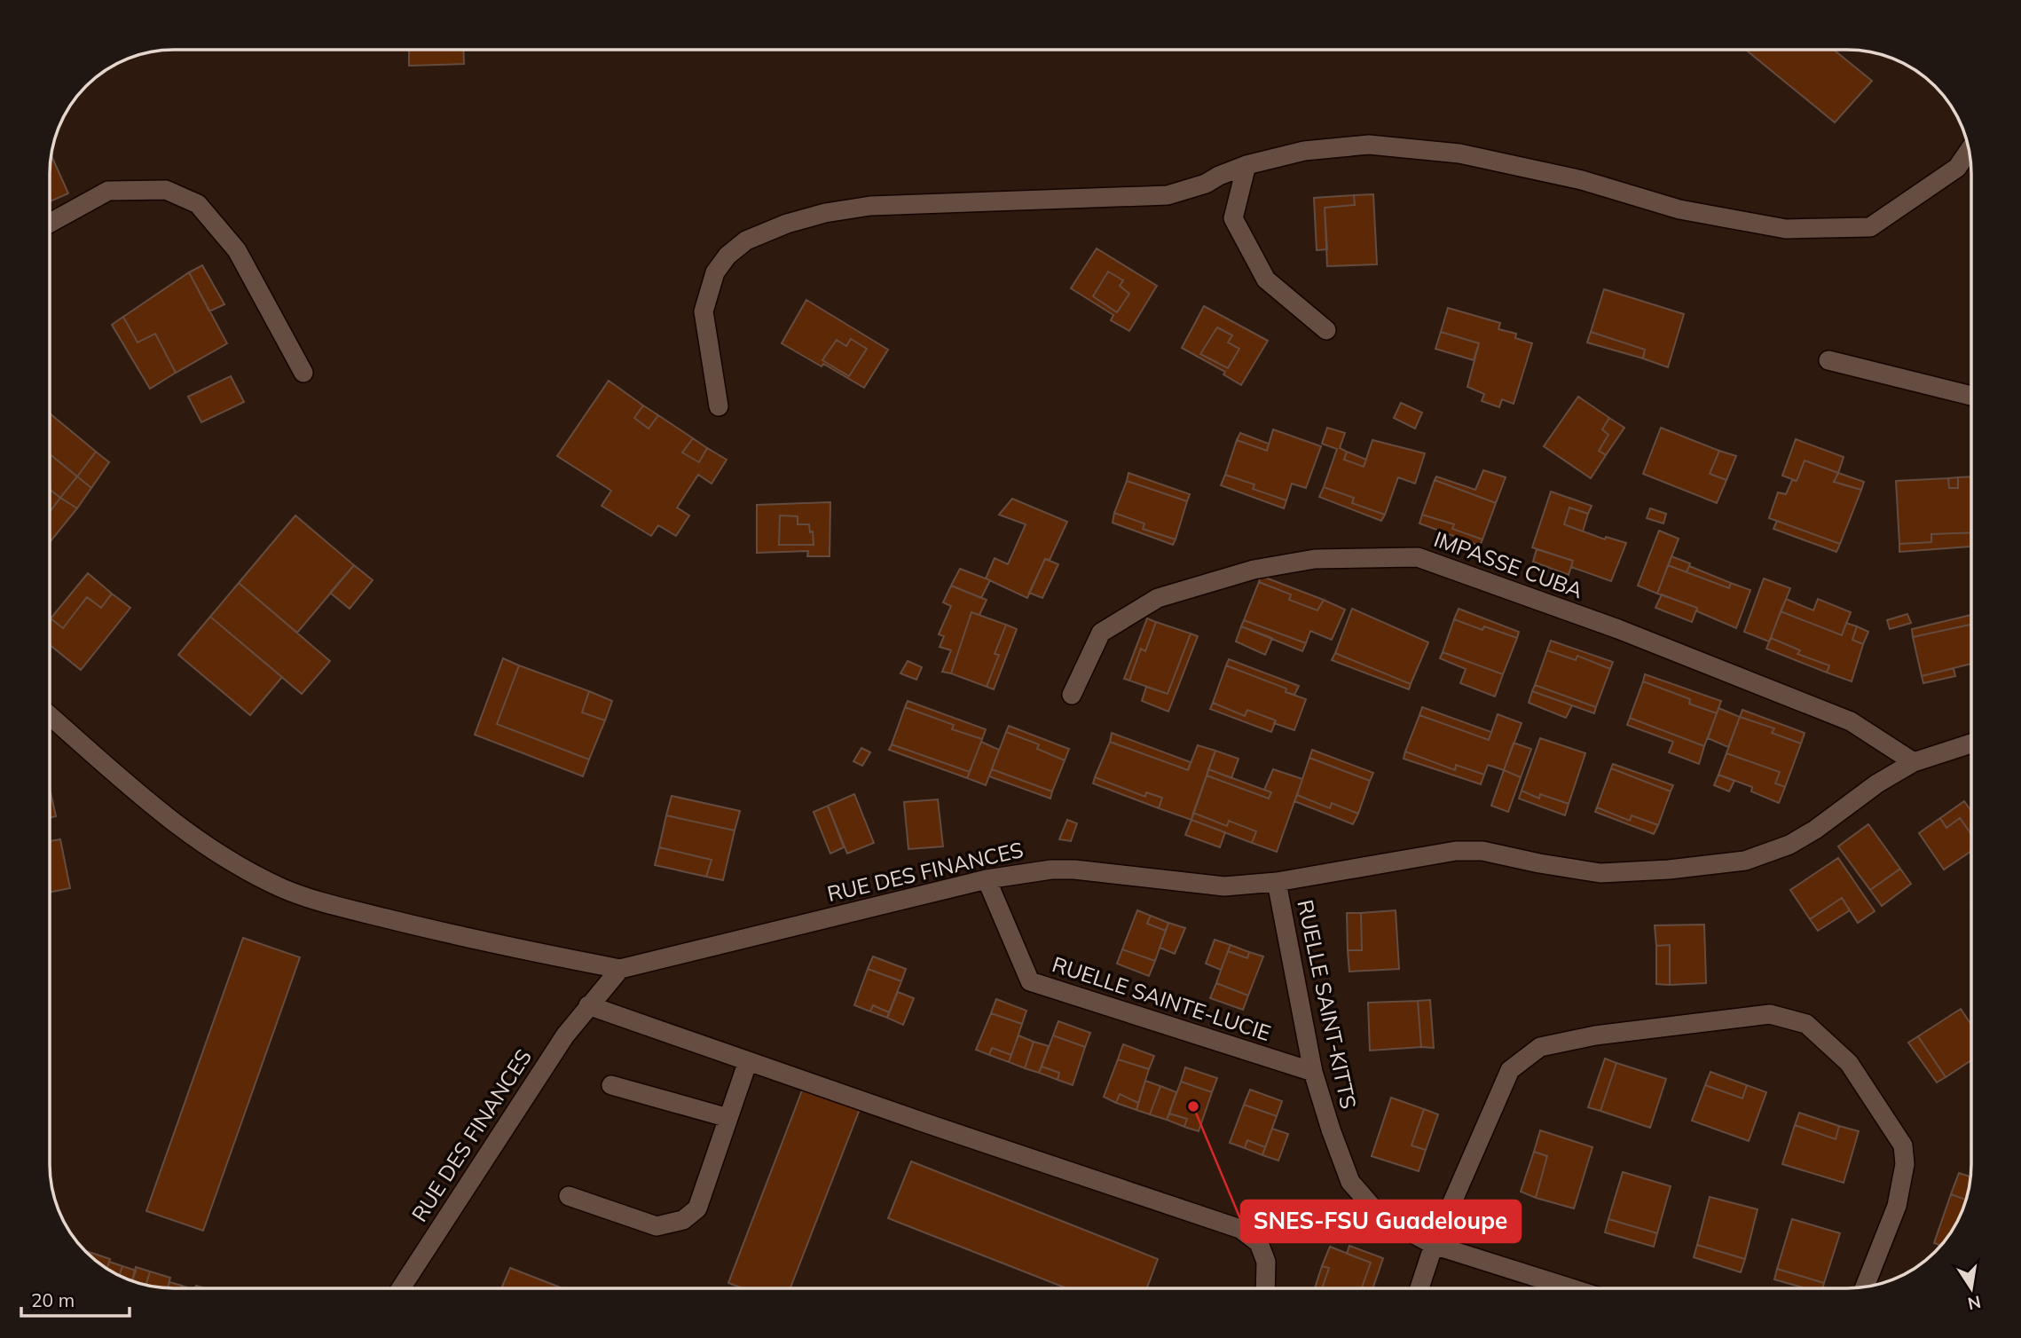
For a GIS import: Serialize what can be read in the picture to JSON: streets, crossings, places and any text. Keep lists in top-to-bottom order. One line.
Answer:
{"streets":{"street":["IMPASSE CUBA","RUE DES FINANCES","RUELLE SAINTE-LUCIE","RUELLE SAINT-KITTS"]},"crossings":[["IMPASSE CUBA","RUE DES FINANCES"],["RUE DES FINANCES","RUELLE SAINTE-LUCIE"],["RUE DES FINANCES","RUELLE SAINT-KITTS"],["RUELLE SAINTE-LUCIE","RUELLE SAINT-KITTS"]],"places":["SNES-FSU Guadeloupe"],"scale_bar":"20 m","north":"bottom"}
